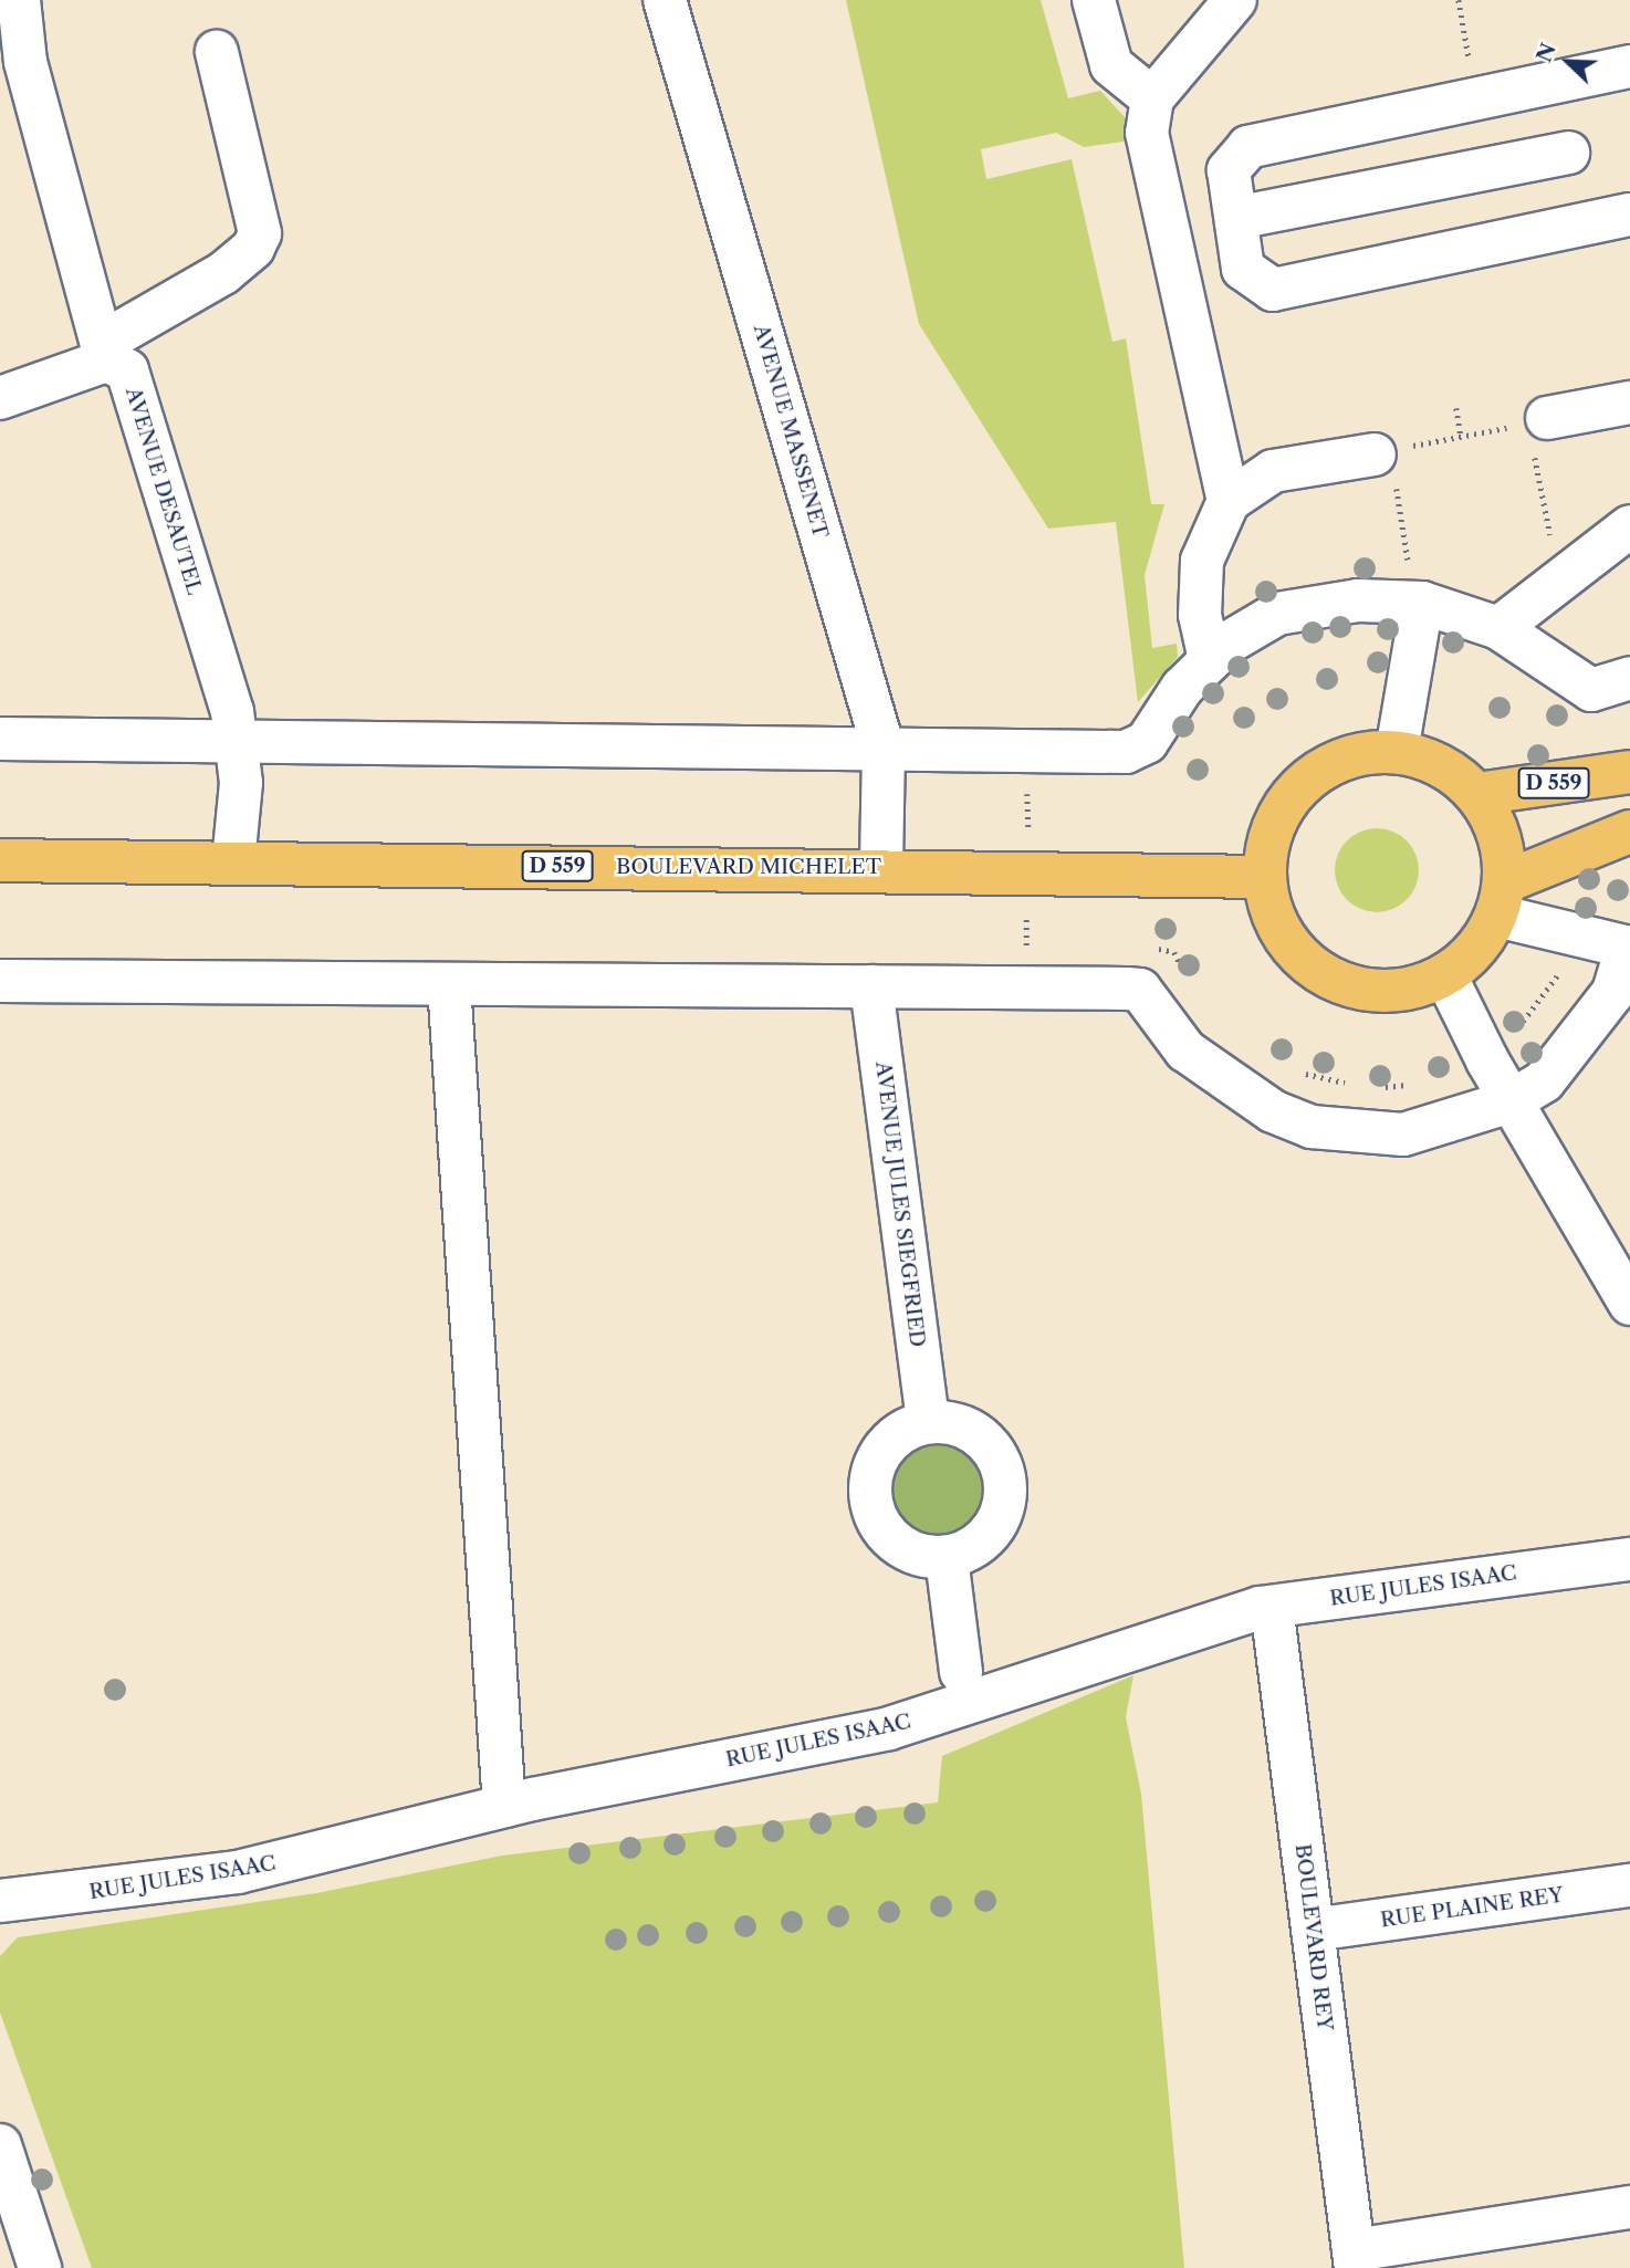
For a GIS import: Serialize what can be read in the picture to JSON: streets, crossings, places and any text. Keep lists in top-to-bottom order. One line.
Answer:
{"streets":{"main road":["D 559","BOULEVARD MICHELET"],"street":["AVENUE MASSENET","AVENUE DESAUTEL","AVENUE JULES SIEGFRIED","RUE JULES ISAAC","RUE PLAINE REY","BOULEVARD REY"]},"crossings":[["AVENUE MASSENET","BOULEVARD MICHELET"],["AVENUE DESAUTEL","BOULEVARD MICHELET"],["D 559","BOULEVARD MICHELET"],["RUE JULES ISAAC","BOULEVARD REY"],["RUE PLAINE REY","BOULEVARD REY"]],"north":"top left"}
